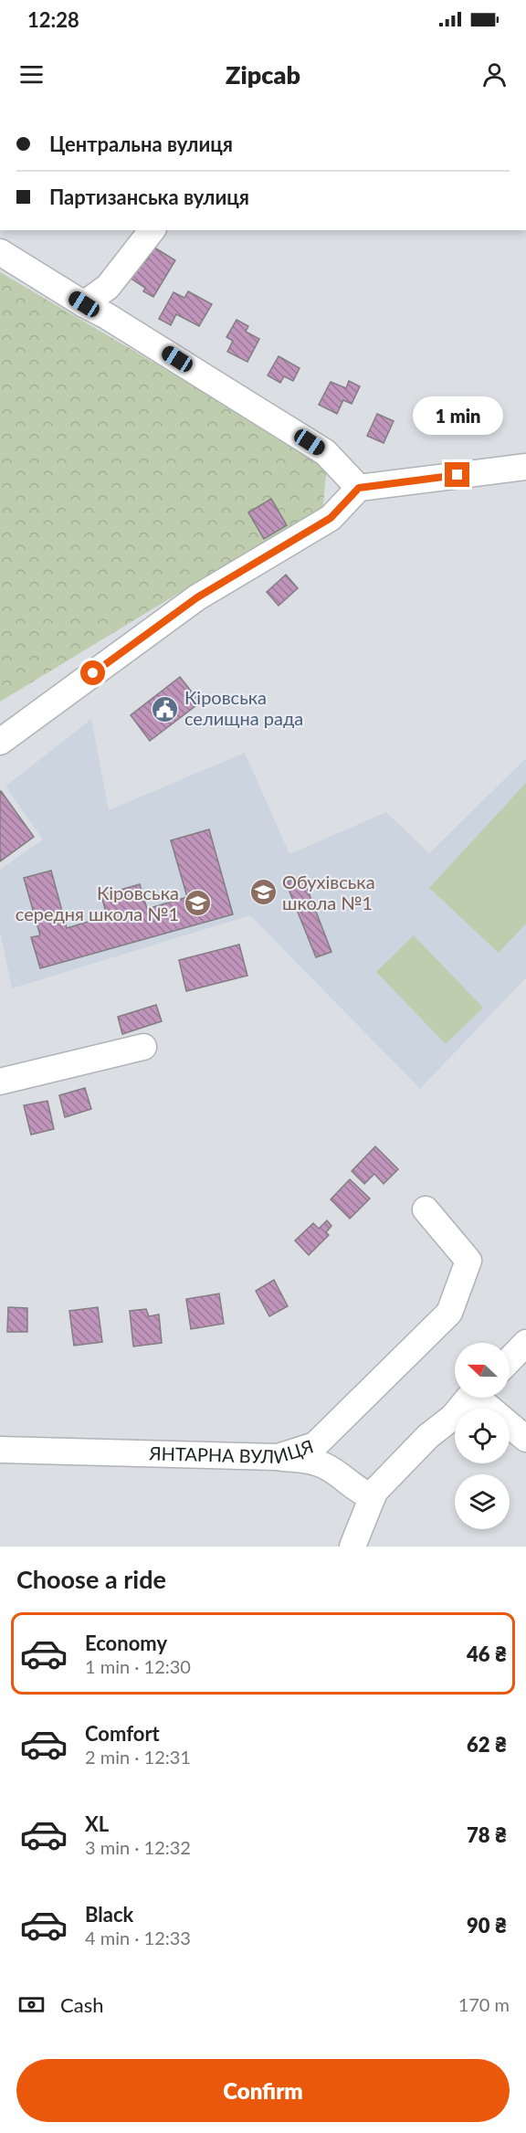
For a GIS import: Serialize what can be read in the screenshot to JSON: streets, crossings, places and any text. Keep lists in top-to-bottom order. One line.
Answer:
{"streets":{"street":["ЯНТАРНА ВУЛИЦЯ"]},"places":{"public building":["Кіровська селищна рада"],"school or university":["Обухівська школа №1","Кіровська середня школа №1"]},"north":"left","page":{"status":"12:28","header":"Zipcab","banner":["Центральна вулиця","Партизанська вулиця"],"bubble":"1 min","heading":"Choose a ride","list":[{"name":"Economy","note":"1 min · 12:30","value":"46 ₴"},{"name":"Comfort","note":"2 min · 12:31","value":"62 ₴"},{"name":"XL","note":"3 min · 12:32","value":"78 ₴"},{"name":"Black","note":"4 min · 12:33","value":"90 ₴"}],"pay":["Cash","170 m"],"buttons":"Confirm"}}
